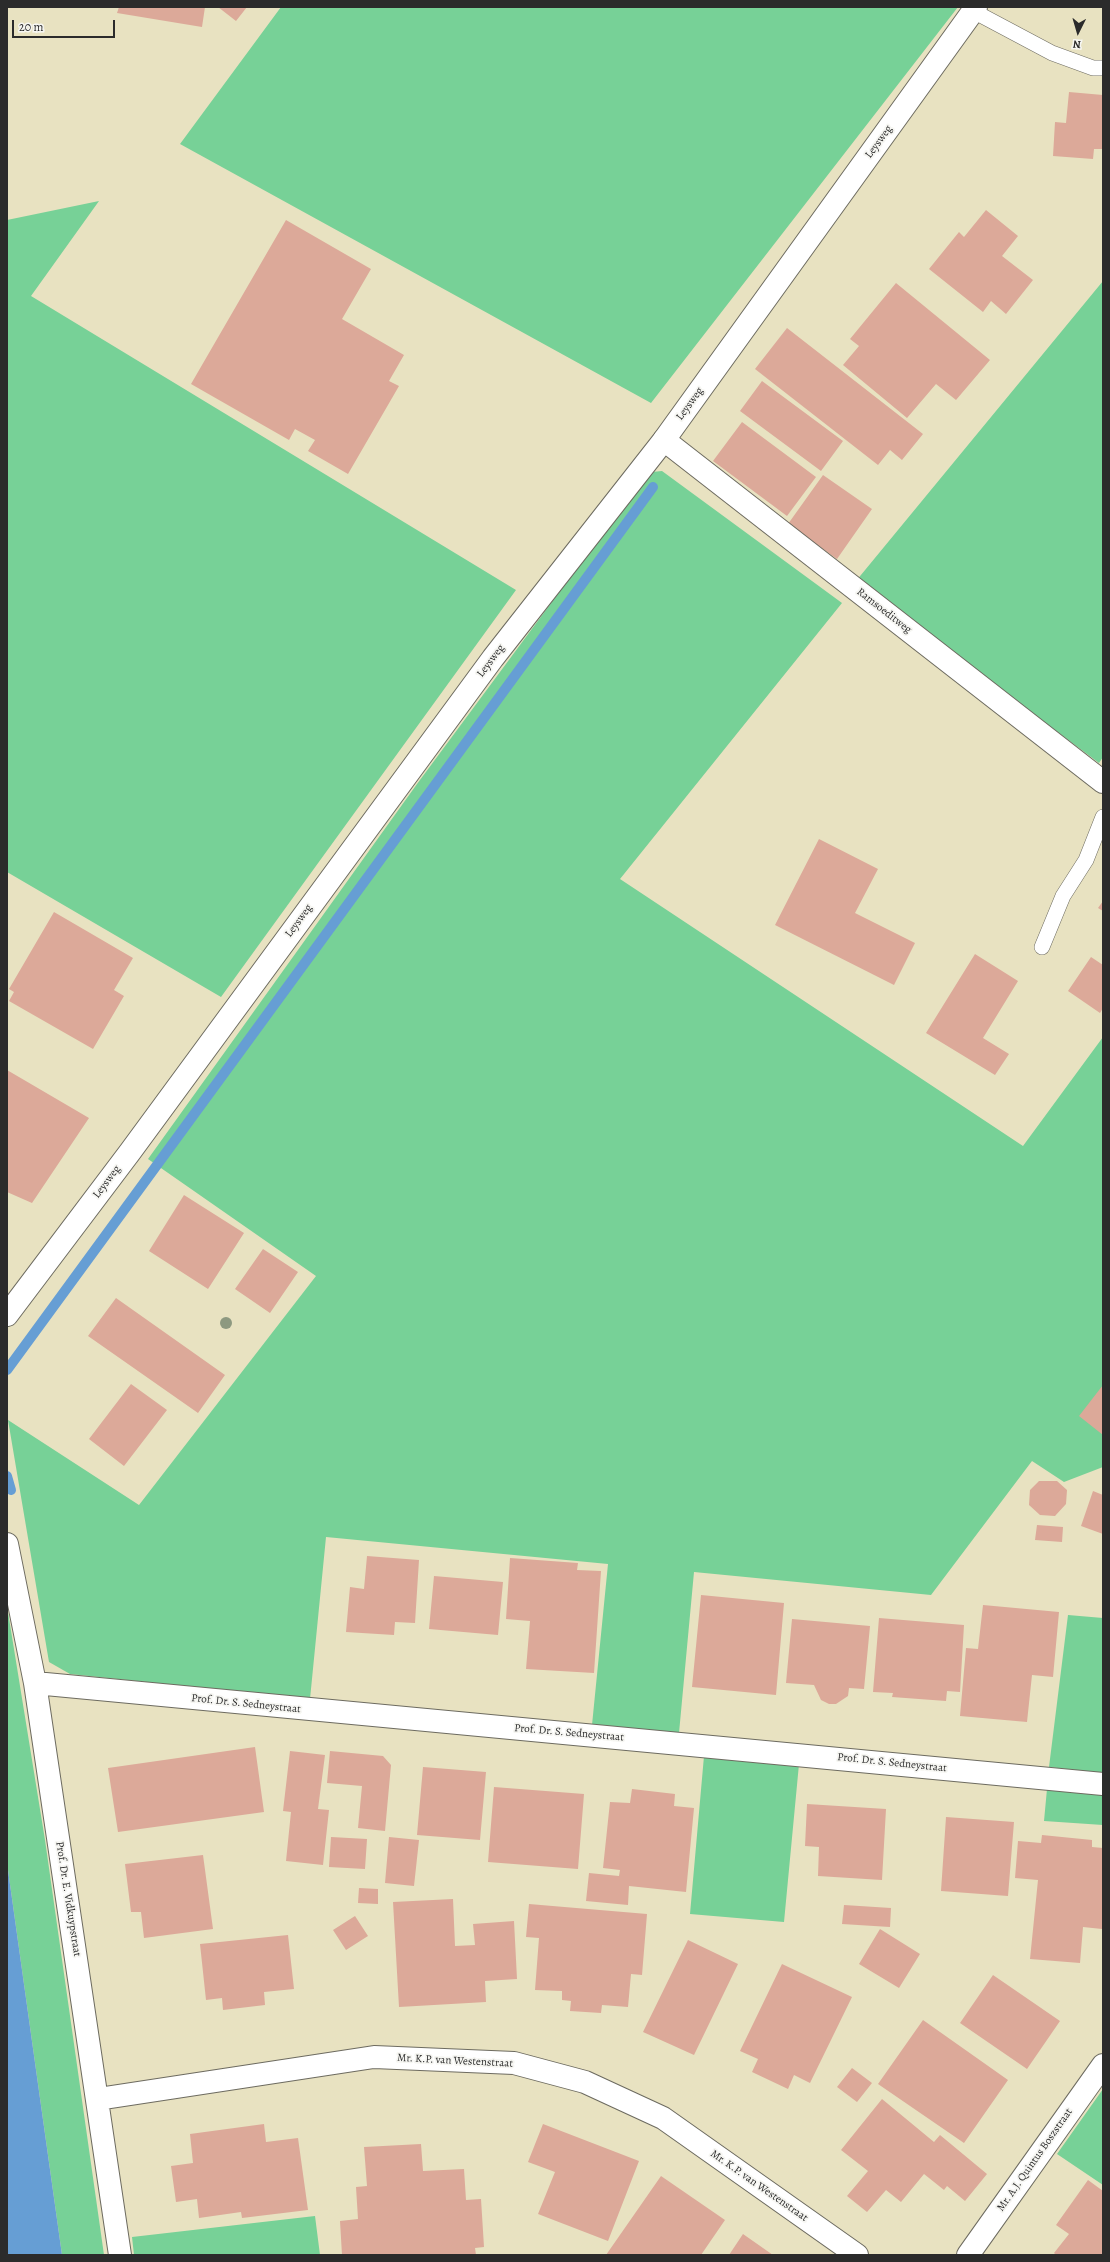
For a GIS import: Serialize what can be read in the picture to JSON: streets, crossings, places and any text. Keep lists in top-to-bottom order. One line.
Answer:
{"streets":{"street":["Leysweg","Ramsoeditweg","Prof. Dr. S. Sedneystraat","Prof. Dr. E. Vidkuypstraat","Mr. K.P. van Westenstraat","Mr. A.J. Quintus Boszstraat"]},"crossings":[["Leysweg","Ramsoeditweg"],["Prof. Dr. S. Sedneystraat","Prof. Dr. E. Vidkuypstraat"],["Prof. Dr. E. Vidkuypstraat","Mr. K.P. van Westenstraat"]],"scale_bar":"20 m","north":"bottom"}
